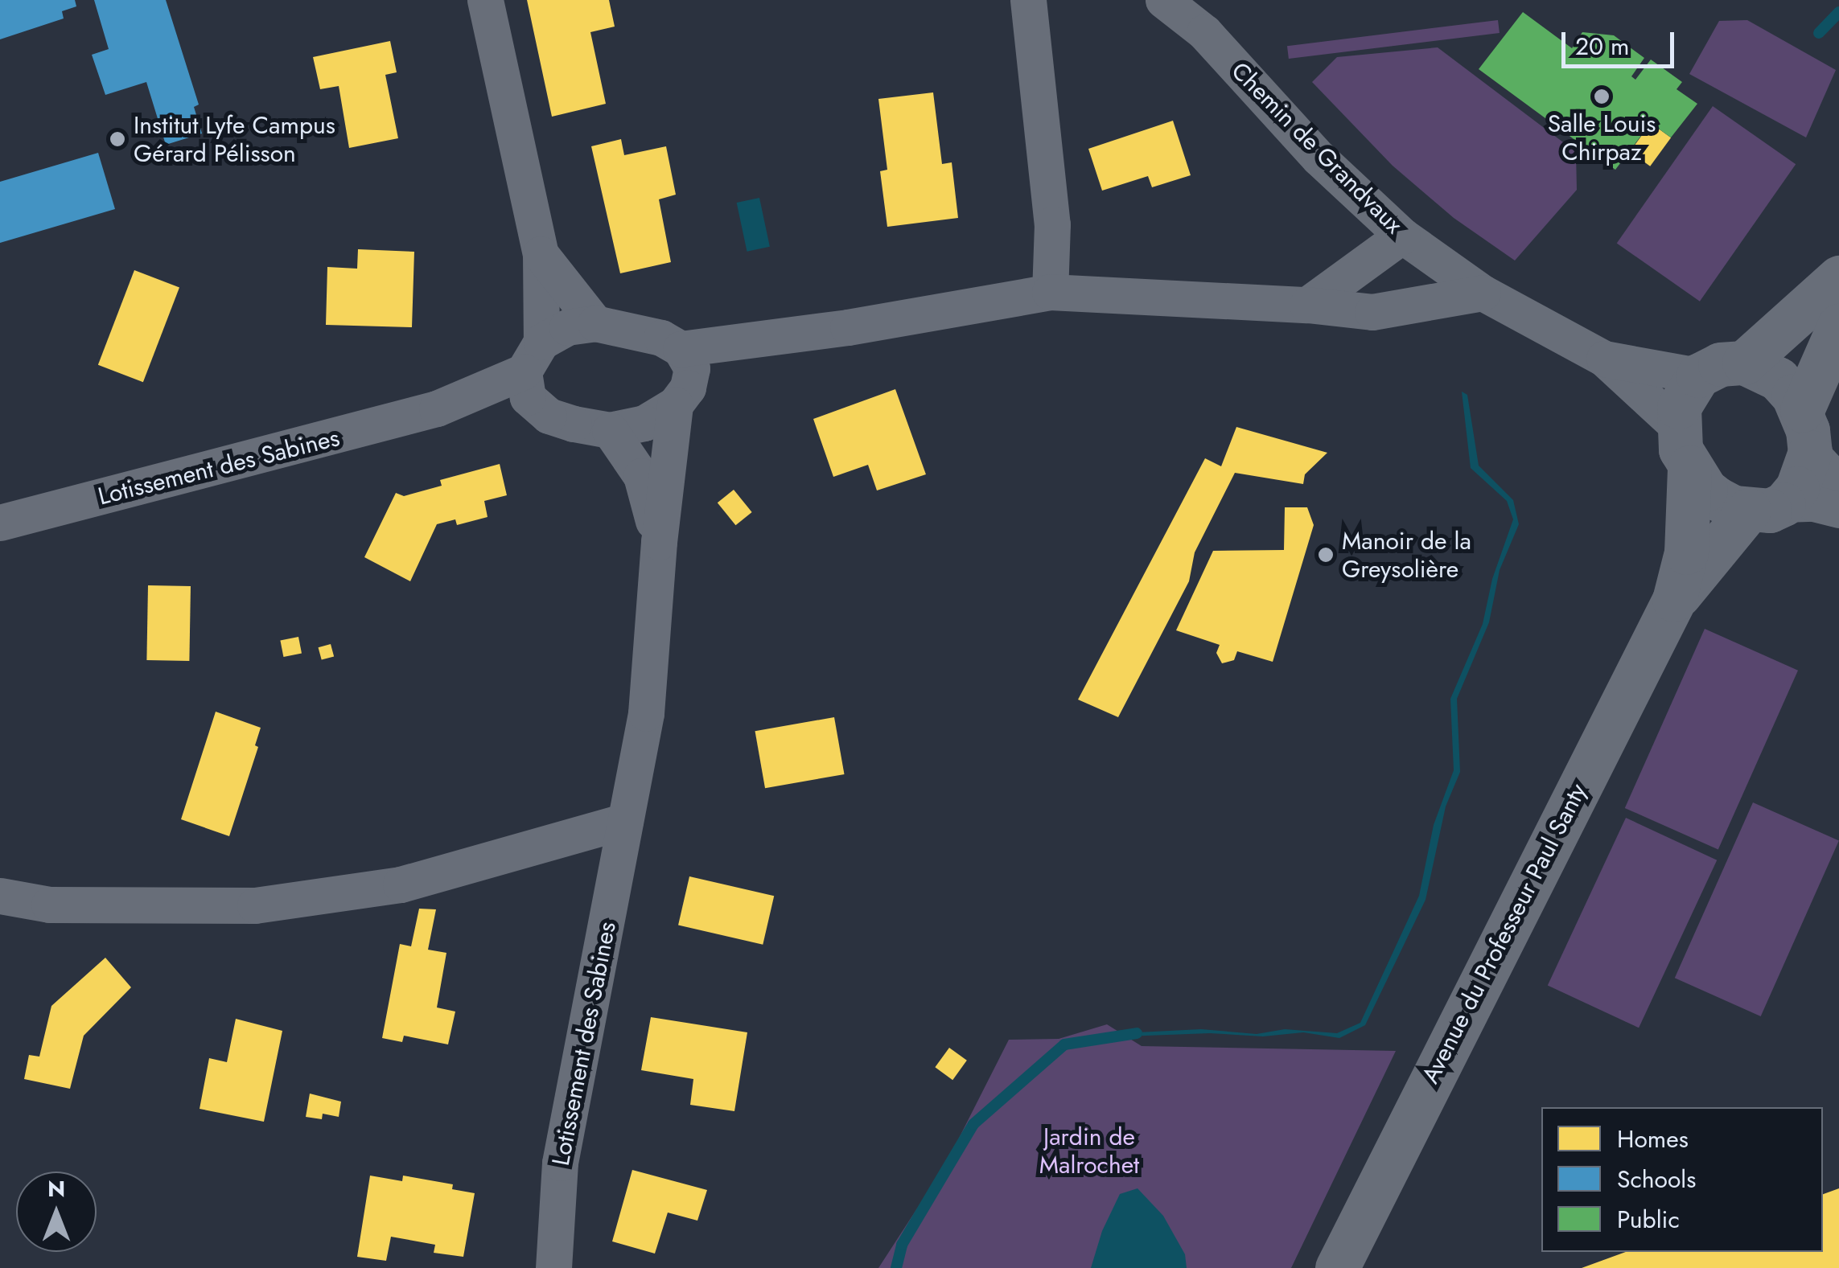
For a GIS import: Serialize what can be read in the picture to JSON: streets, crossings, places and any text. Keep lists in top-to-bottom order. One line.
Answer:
{"streets":{"main road":["Avenue du Professeur Paul Santy"],"street":["Chemin de Grandvaux","Lotissement des Sabines"]},"crossings":[["Chemin de Grandvaux","Lotissement des Sabines"],["Chemin de Grandvaux","Avenue du Professeur Paul Santy"]],"parks":["Jardin de Malrochet"],"places":["Salle Louis Chirpaz","Institut Lyfe Campus Gérard Pélisson","Manoir de la Greysolière"],"legend":["Homes","Schools","Public"],"scale_bar":"20 m","north":"top"}
